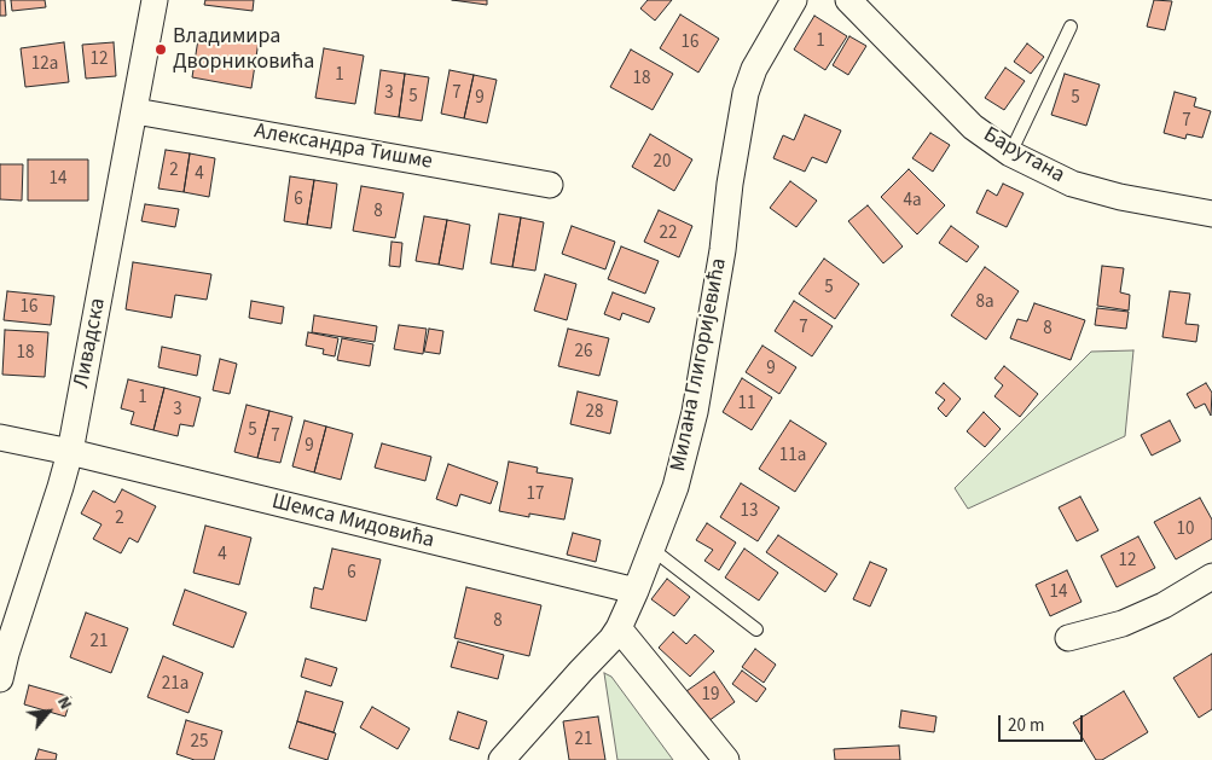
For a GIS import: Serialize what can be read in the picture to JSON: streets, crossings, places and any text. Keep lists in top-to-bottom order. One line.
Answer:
{"streets":{"street":["Александра Тишме","Барутана","Ливадска","Милана Глигоријевића","Шемса Мидовића"]},"crossings":[["Александра Тишме","Ливадска"],["Ливадска","Шемса Мидовића"],["Милана Глигоријевића","Шемса Мидовића"]],"places":["Владимира Дворниковића"],"house_numbers":["1","16","12","12a","1","18","3","7","5","9","5","7","20","2","4","14","6","4a","8","22","5","8a","16","7","8","26","18","9","1","11","3","28","5","7","9","11a","17","13","2","10","4","12","6","14","8","21","21a","19","21","25"],"scale_bar":"20 m","north":"top right"}
